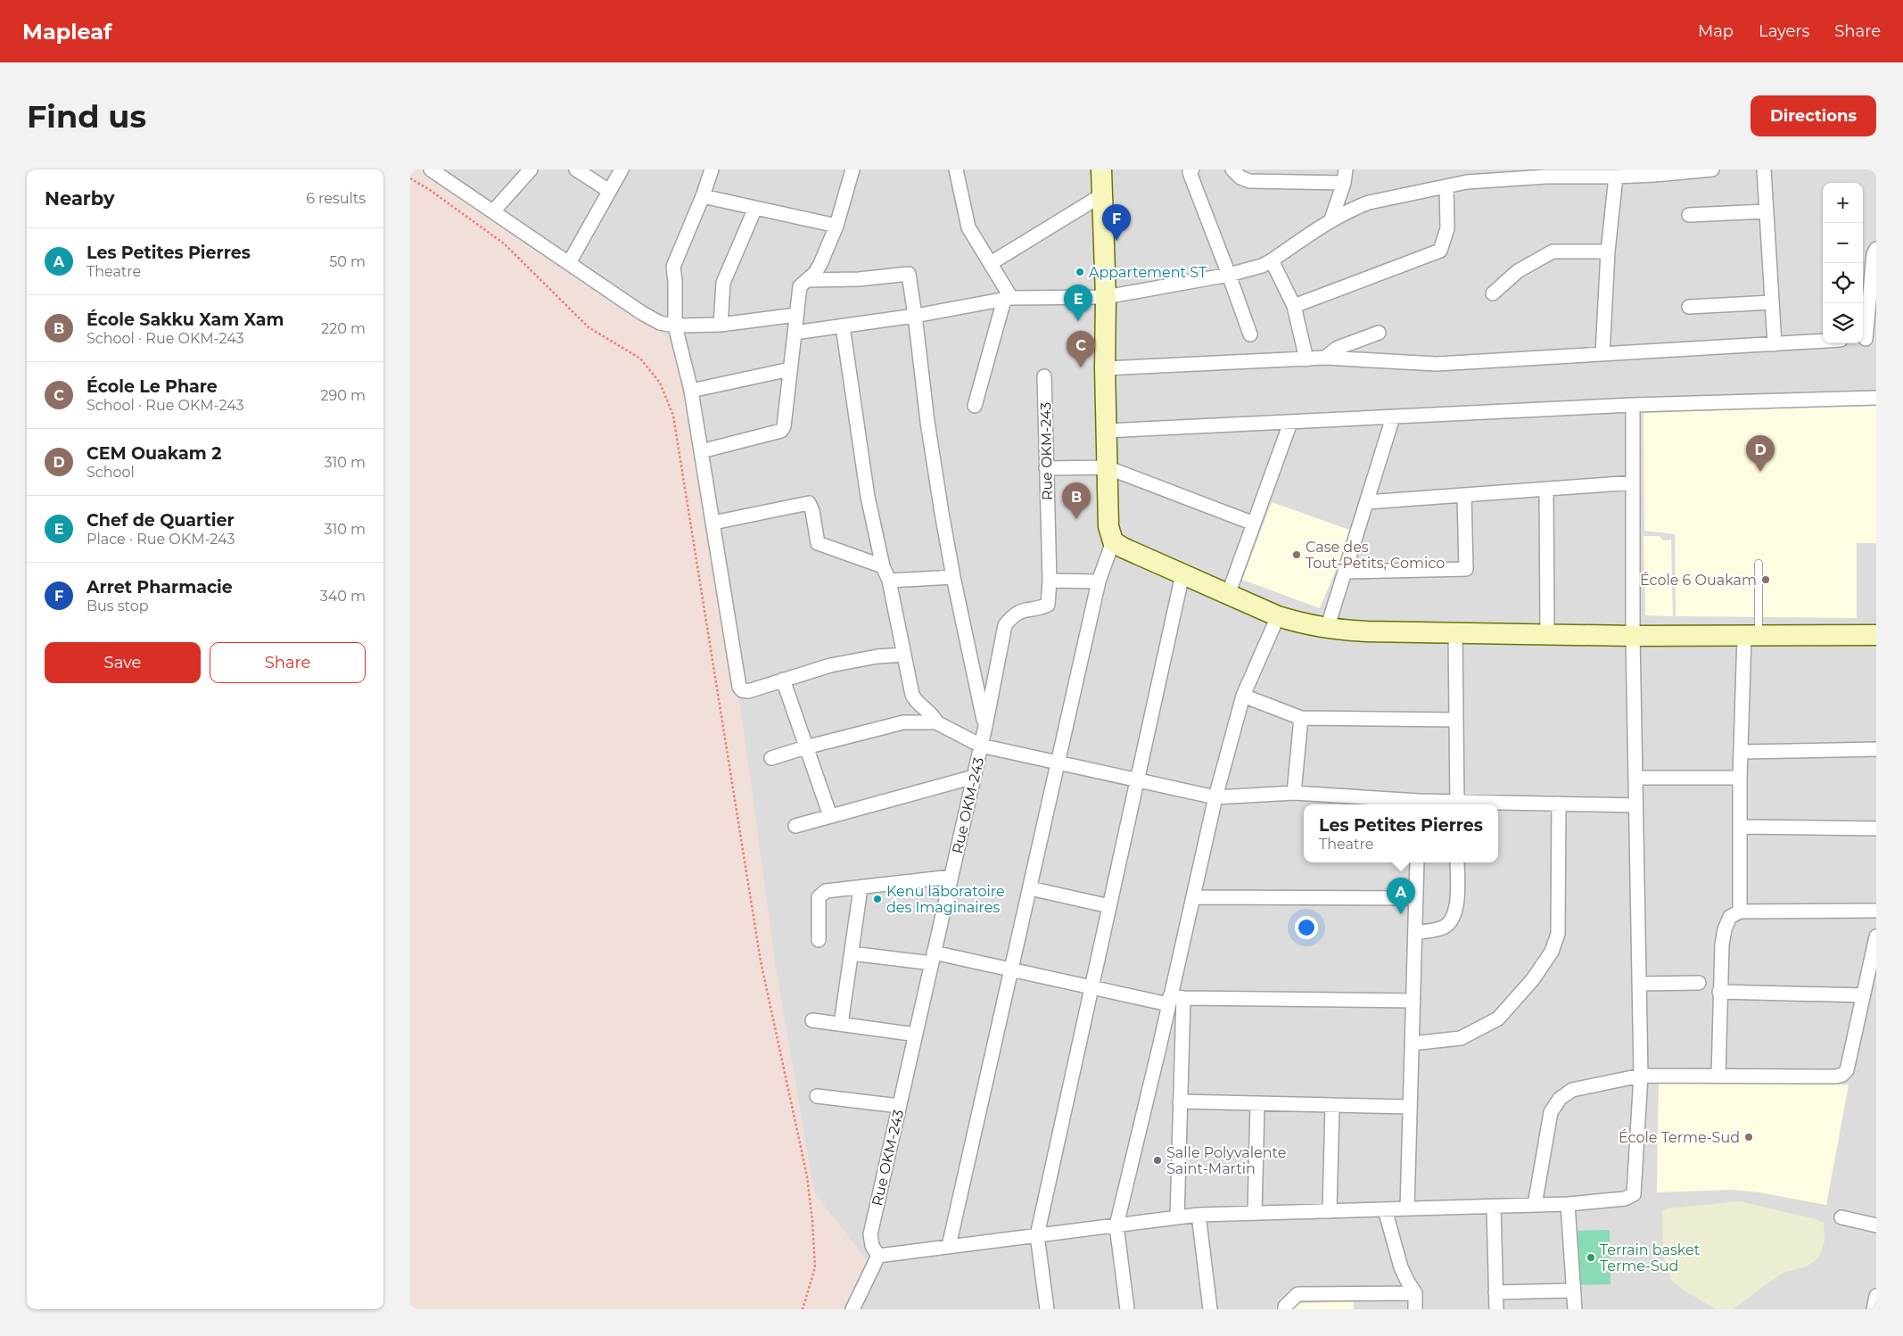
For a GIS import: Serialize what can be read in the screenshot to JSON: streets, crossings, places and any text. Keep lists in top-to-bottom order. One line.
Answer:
{"streets":{"street":["Rue OKM-243"]},"places":["Appartement ST","Case des Tout-Petits, Comico","École 6 Ouakam","Kenu laboratoire des Imaginaires","École Terme-Sud","Salle Polyvalente Saint-Martin","Terrain basket Terme-Sud"],"page":{"header":"Mapleaf","nav":["Map","Layers","Share"],"buttons":["Directions",["Save","Share"]],"title":"Find us","heading":["Nearby","6 results"],"map_buttons":["+","−"],"pins":["F","E","C","D","B","A"],"list":[{"mark":"A","name":"Les Petites Pierres","note":"Theatre","value":"50 m"},{"mark":"B","name":"École Sakku Xam Xam","note":"School · Rue OKM-243","value":"220 m"},{"mark":"C","name":"École Le Phare","note":"School · Rue OKM-243","value":"290 m"},{"mark":"D","name":"CEM Ouakam 2","note":"School","value":"310 m"},{"mark":"E","name":"Chef de Quartier","note":"Place · Rue OKM-243","value":"310 m"},{"mark":"F","name":"Arret Pharmacie","note":"Bus stop","value":"340 m"}],"popup":["Les Petites Pierres","Theatre"]}}
